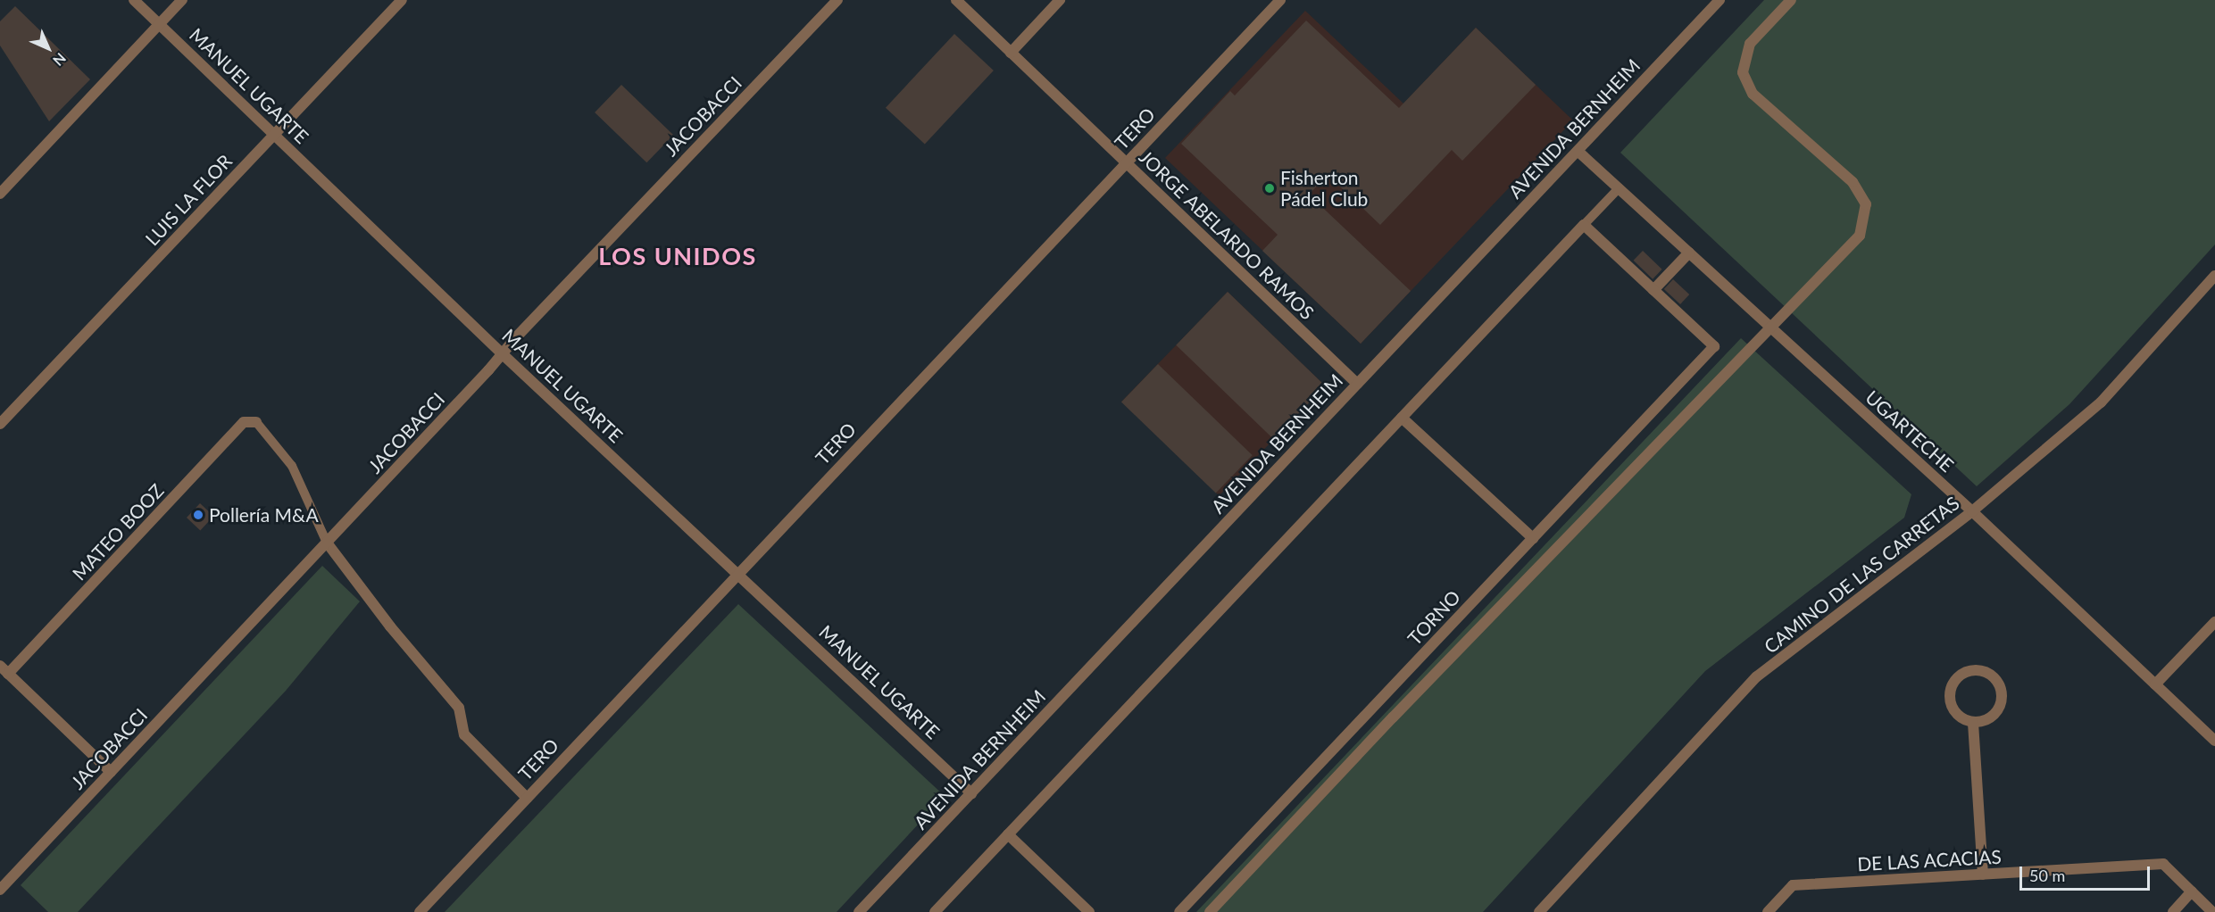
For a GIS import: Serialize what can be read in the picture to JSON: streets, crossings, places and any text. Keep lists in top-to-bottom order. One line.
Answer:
{"streets":{"street":["MANUEL UGARTE","JACOBACCI","TERO","AVENIDA BERNHEIM","LUIS LA FLOR","JORGE ABELARDO RAMOS","UGARTECHE","MATEO BOOZ","CAMINO DE LAS CARRETAS","TORNO","DE LAS ACACIAS"]},"crossings":[["MANUEL UGARTE","JACOBACCI"],["MANUEL UGARTE","TERO"],["MANUEL UGARTE","AVENIDA BERNHEIM"],["MANUEL UGARTE","LUIS LA FLOR"],["TERO","JORGE ABELARDO RAMOS"],["AVENIDA BERNHEIM","JORGE ABELARDO RAMOS"],["AVENIDA BERNHEIM","UGARTECHE"],["UGARTECHE","CAMINO DE LAS CARRETAS"]],"districts":["LOS UNIDOS"],"places":["Fisherton Pádel Club","Pollería M&A"],"scale_bar":"50 m","north":"bottom right"}
